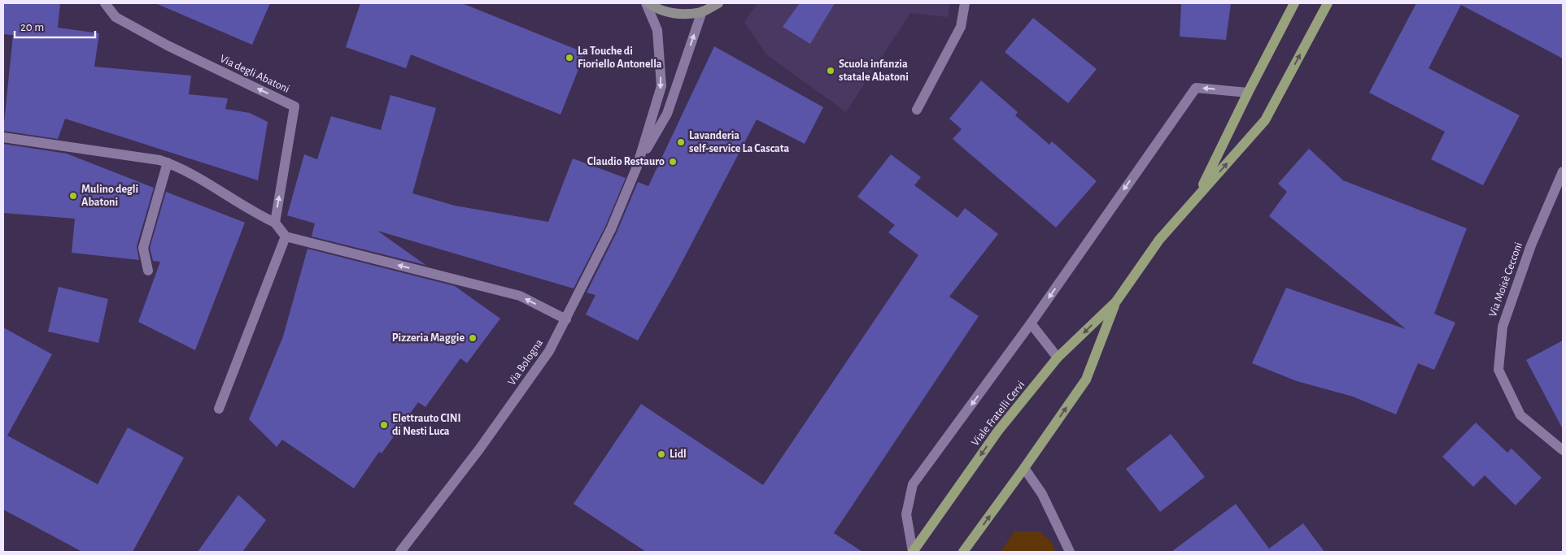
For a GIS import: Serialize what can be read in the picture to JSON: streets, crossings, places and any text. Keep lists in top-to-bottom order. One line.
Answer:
{"streets":{"main road":["Viale Fratelli Cervi"],"street":["Via degli Abatoni","Via Moisè Cecconi","Via Bologna"]},"one_way":["Via degli Abatoni"],"places":["La Touche di Fioriello Antonella","Scuola infanzia statale Abatoni","Lavanderia self-service La Cascata","Claudio Restauro","Mulino degli Abatoni","Pizzeria Maggie","Elettrauto CINI di Nesti Luca","Lidl"],"scale_bar":"20 m"}
